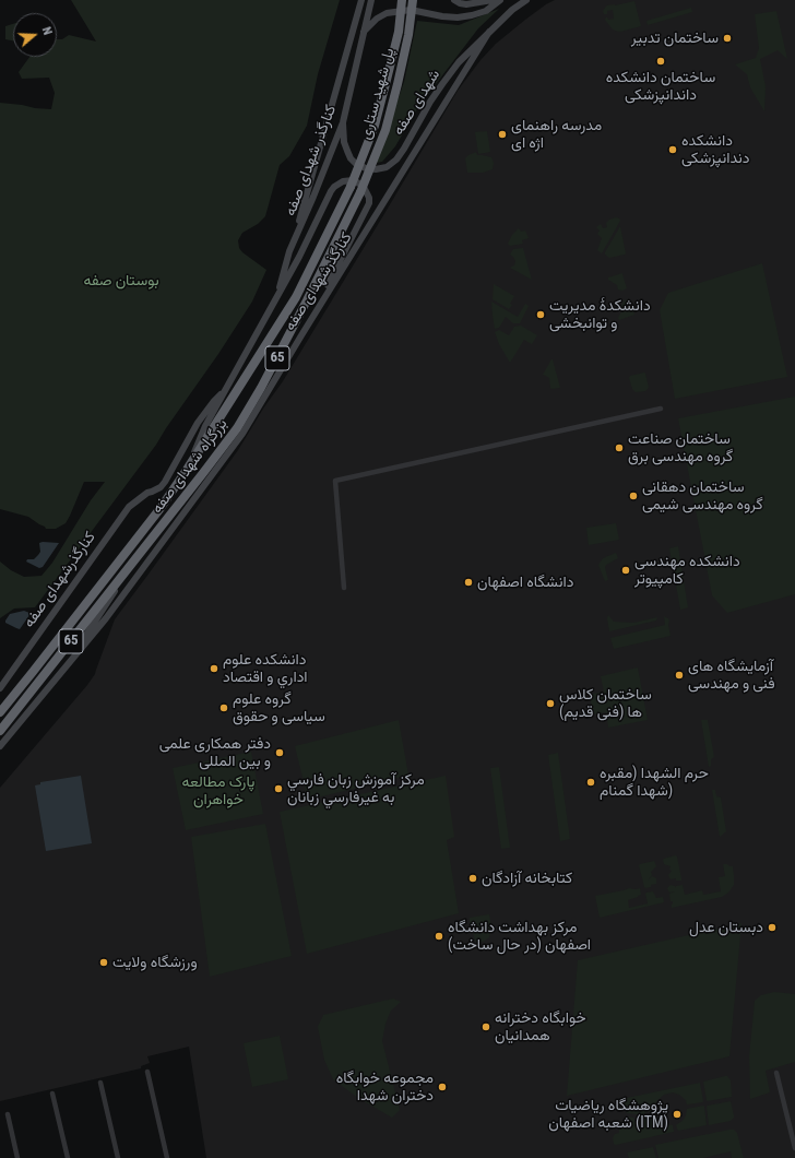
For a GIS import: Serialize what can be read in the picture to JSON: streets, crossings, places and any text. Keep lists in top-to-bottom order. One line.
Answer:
{"streets":{"highway":["پل شهید ستاری","65","بزرگراه شهدای صفه"],"main road":["شهدای صفه","کنارگذر شهدای صفه","کنارگذرشهدای صفه"]},"crossings":[["پل شهید ستاری","بزرگراه شهدای صفه"],["شهدای صفه","کنارگذر شهدای صفه"],["شهدای صفه","کنارگذرشهدای صفه"]],"parks":["بوستان صفه","پارک مطالعه خواهران"],"places":["ساختمان تدبیر","ساختمان دانشکده داندانپزشکی","مدرسه راهنمای اژه ای","دانشکده دندانپزشکی","دانشکدهٔ مدیریت و توانبخشی","ساختمان صناعت گروه مهندسی برق","ساختمان دهقانی گروه مهندسی شیمی","دانشکده مهندسی کامپیوتر","دانشگاه اصفهان","دانشکده علوم اداري و اقتصاد","آزمایشگاه های فنی و مهندسی","ساختمان کلاس ها (فنی قدیم)","گروه علوم سیاسی و حقوق","دفتر همکاری علمی و بین المللی","حرم الشهدا (مقبره شهدا گمنام)","مرکز آموزش زبان فارسي به غيرفارسي زبانان","کتابخانه آزادگان","دبستان عدل","مرکز بهداشت دانشگاه اصفهان (در حال ساخت)","ورزشگاه ولایت","خوابگاه دخترانه همدانیان","مجموعه خوابگاه دختران شهدا","پژوهشگاه رياضيات شعبه اصفهان (ITM)"],"north":"right"}
